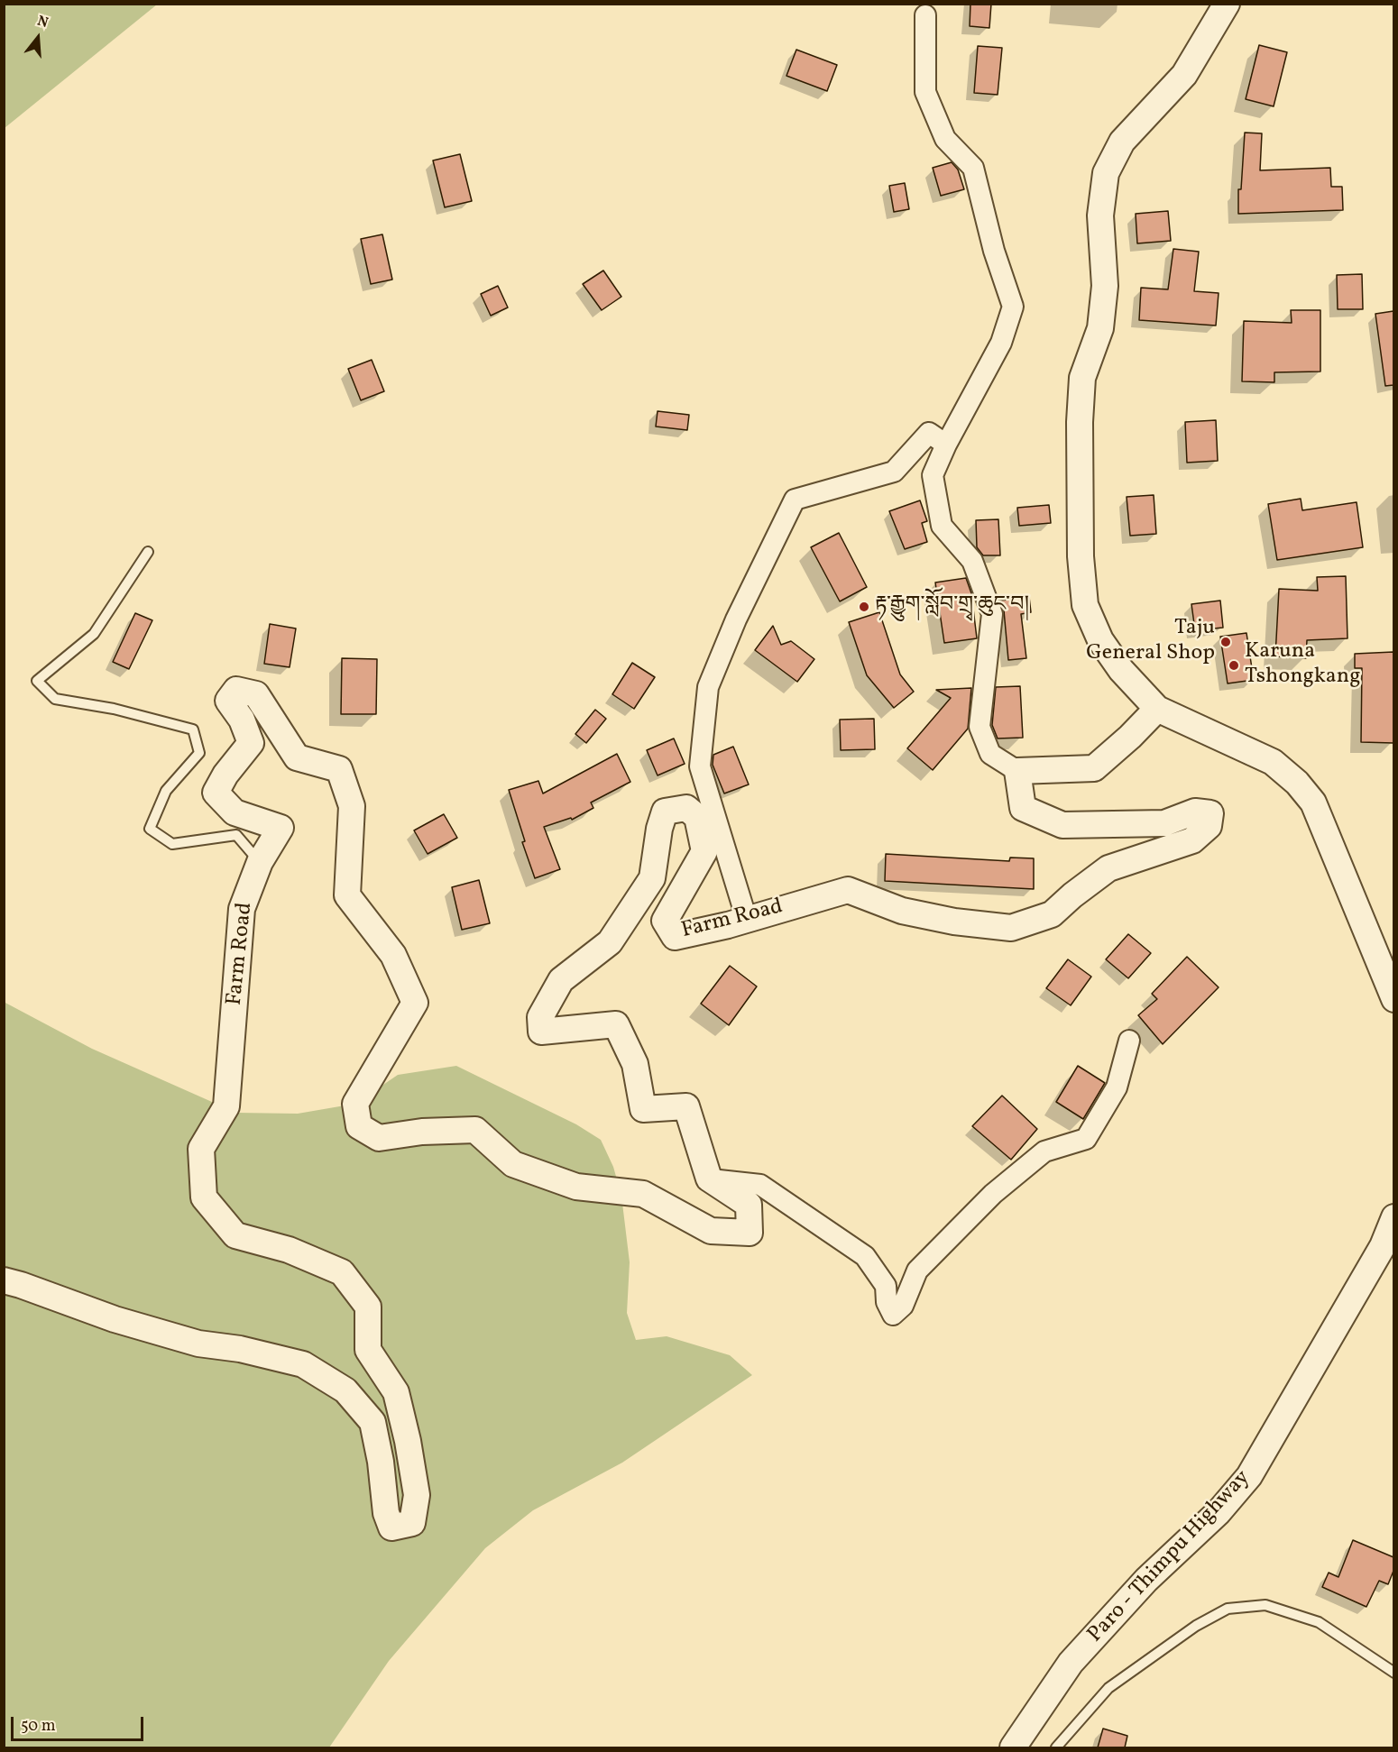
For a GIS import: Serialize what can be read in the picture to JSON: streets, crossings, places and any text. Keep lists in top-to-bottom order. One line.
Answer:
{"streets":{"street":["Farm Road","Paro - Thimpu Highway"]},"places":["རྟ་རྒྱུག་སློབ་གྲྭ་ཆུང་བ།","Taju General Shop","Karuna Tshongkang"],"scale_bar":"50 m","north":"top"}
